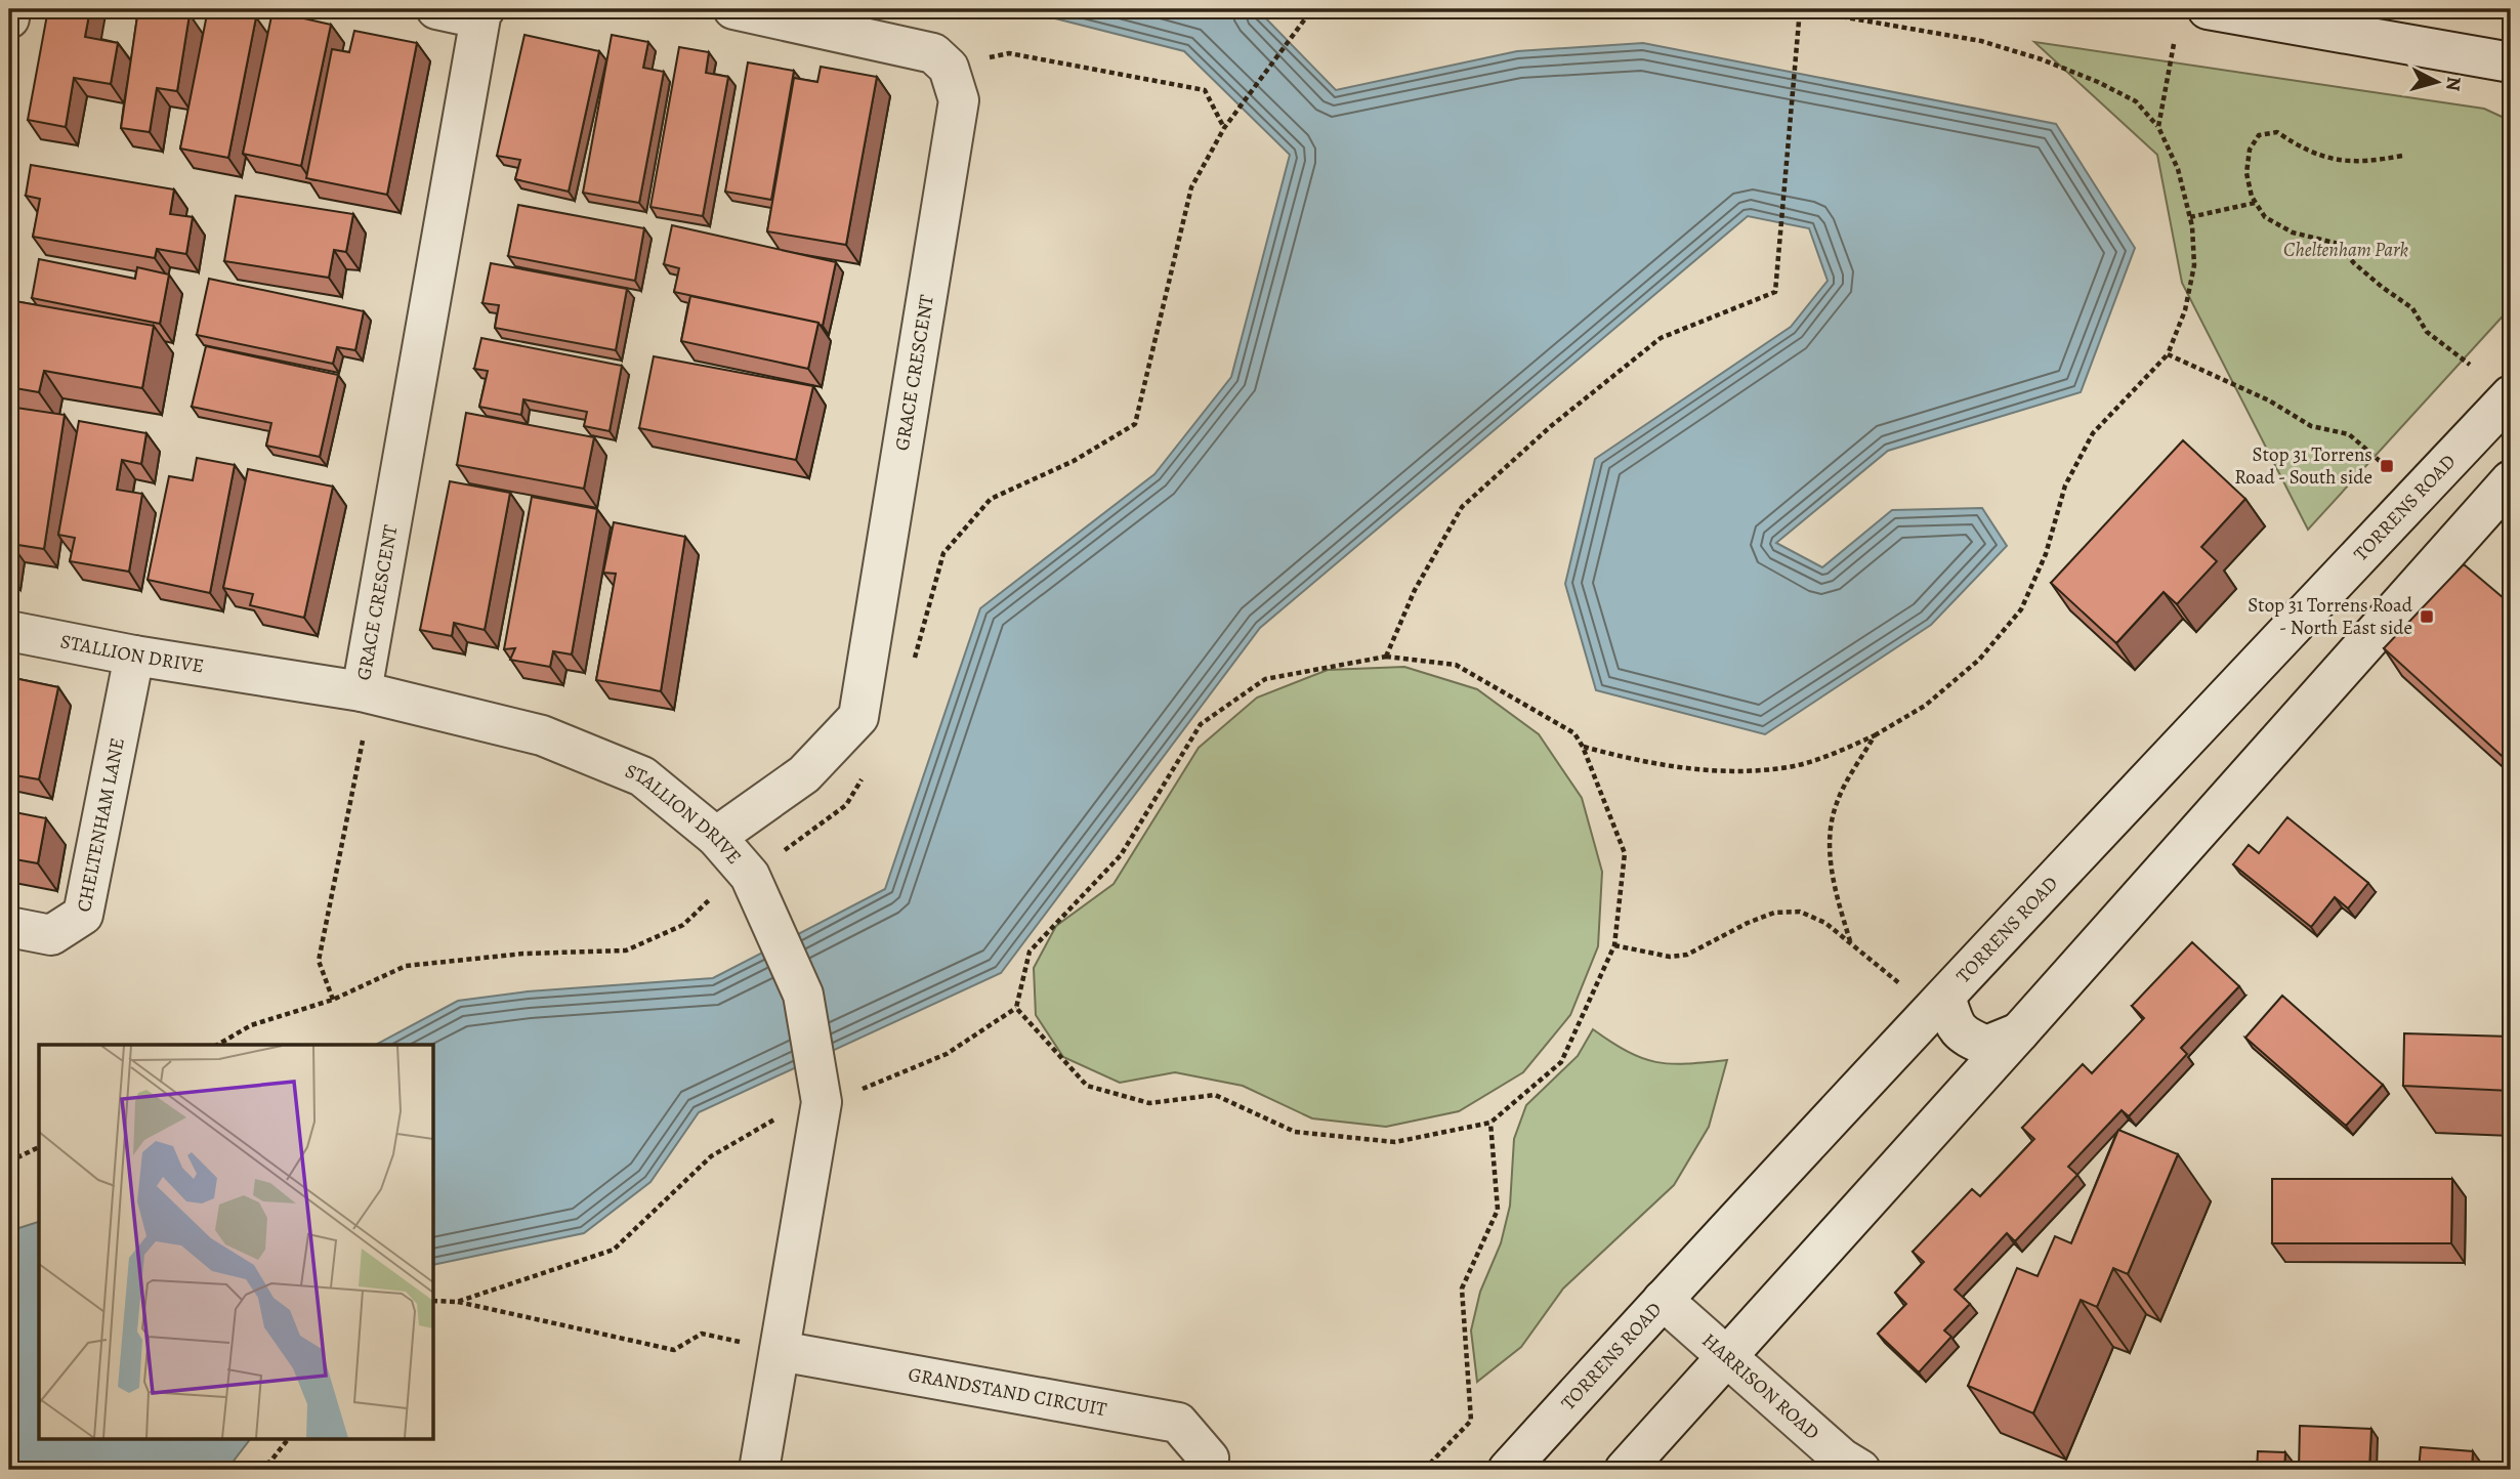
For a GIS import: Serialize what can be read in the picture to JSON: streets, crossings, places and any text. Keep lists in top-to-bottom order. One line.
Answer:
{"streets":{"street":["GRACE CRESCENT","TORRENS ROAD","STALLION DRIVE","CHELTENHAM LANE","HARRISON ROAD","GRANDSTAND CIRCUIT"]},"crossings":[["GRACE CRESCENT","STALLION DRIVE"],["TORRENS ROAD","HARRISON ROAD"],["STALLION DRIVE","CHELTENHAM LANE"],["STALLION DRIVE","GRANDSTAND CIRCUIT"]],"parks":["Cheltenham Park"],"places":{"transit":["Stop 31 Torrens Road - South side","Stop 31 Torrens Road - North East side"]},"north":"right"}
